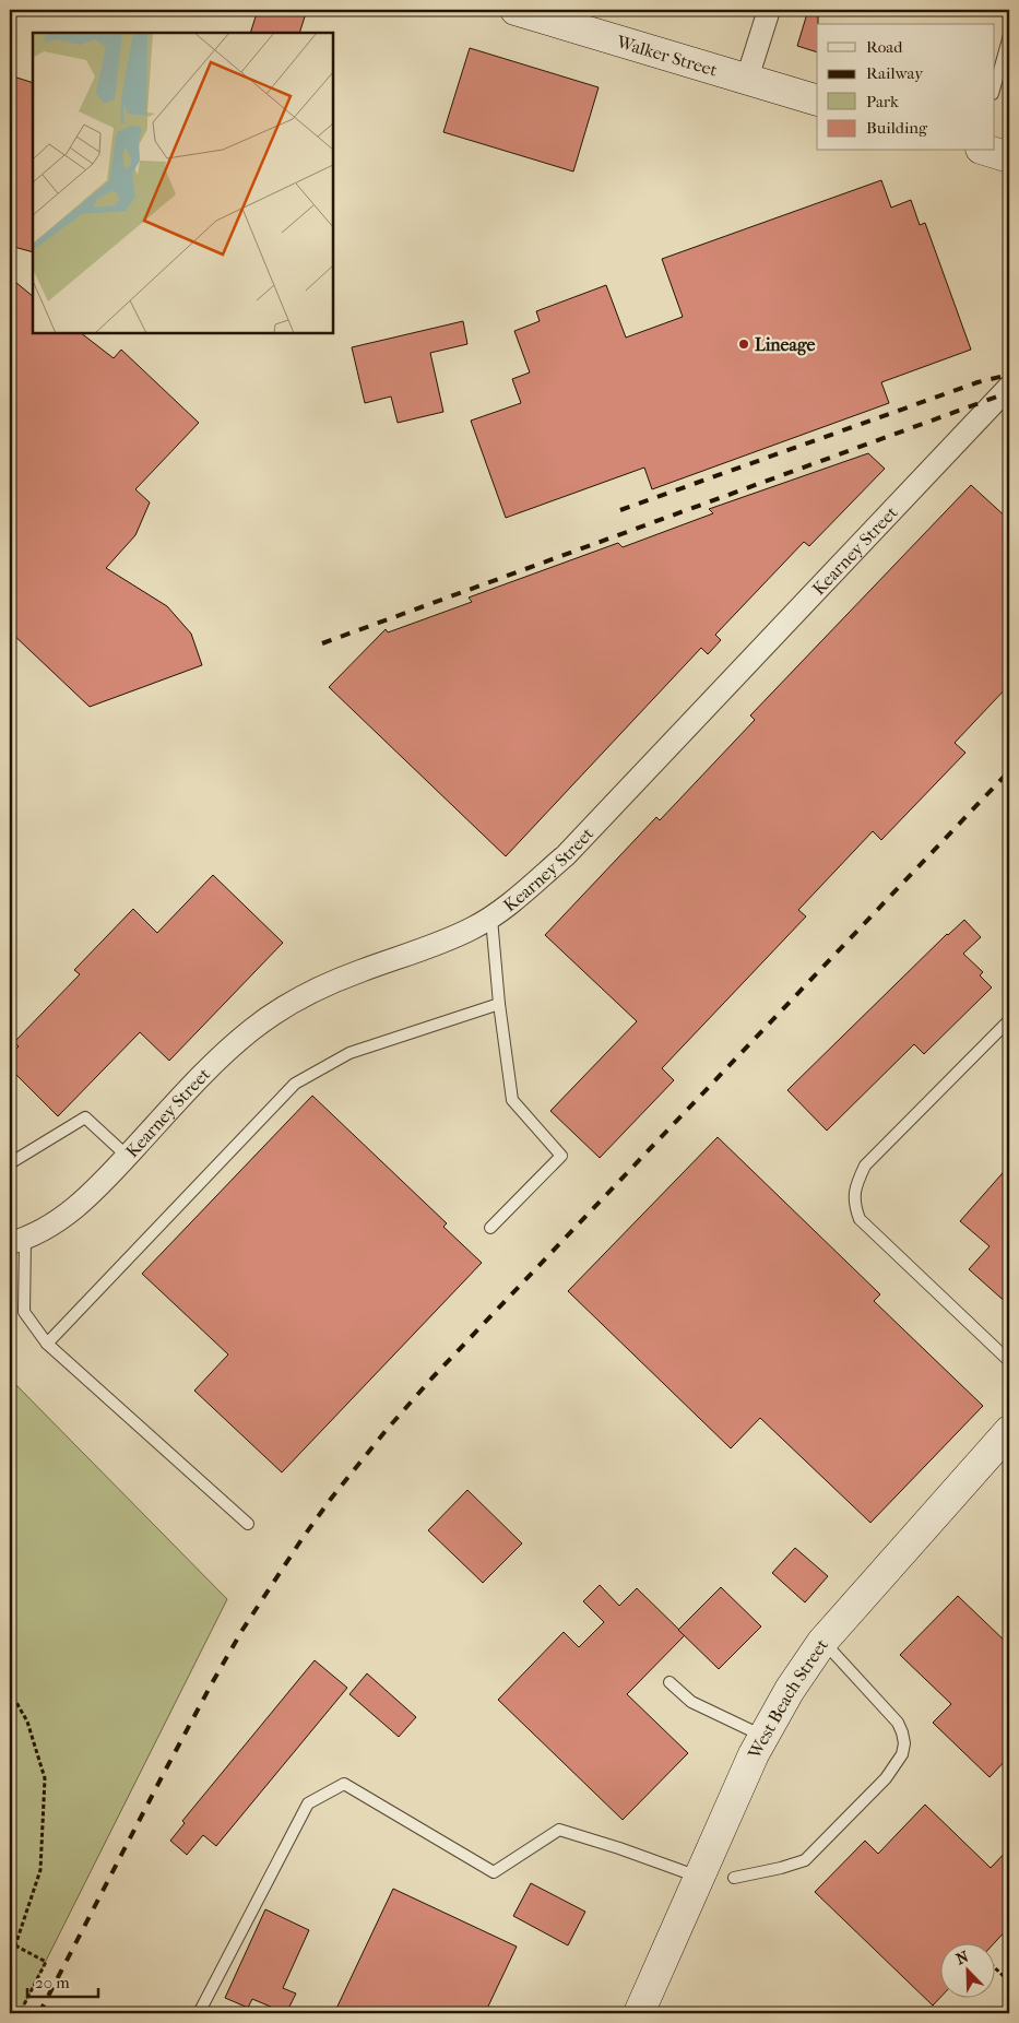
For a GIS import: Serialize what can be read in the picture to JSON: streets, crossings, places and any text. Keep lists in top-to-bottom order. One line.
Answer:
{"streets":{"main road":["Walker Street","West Beach Street"],"street":["Kearney Street"]},"places":["Lineage"],"legend":["Road","Railway","Park","Building"],"scale_bar":"20 m","north":"top left"}
